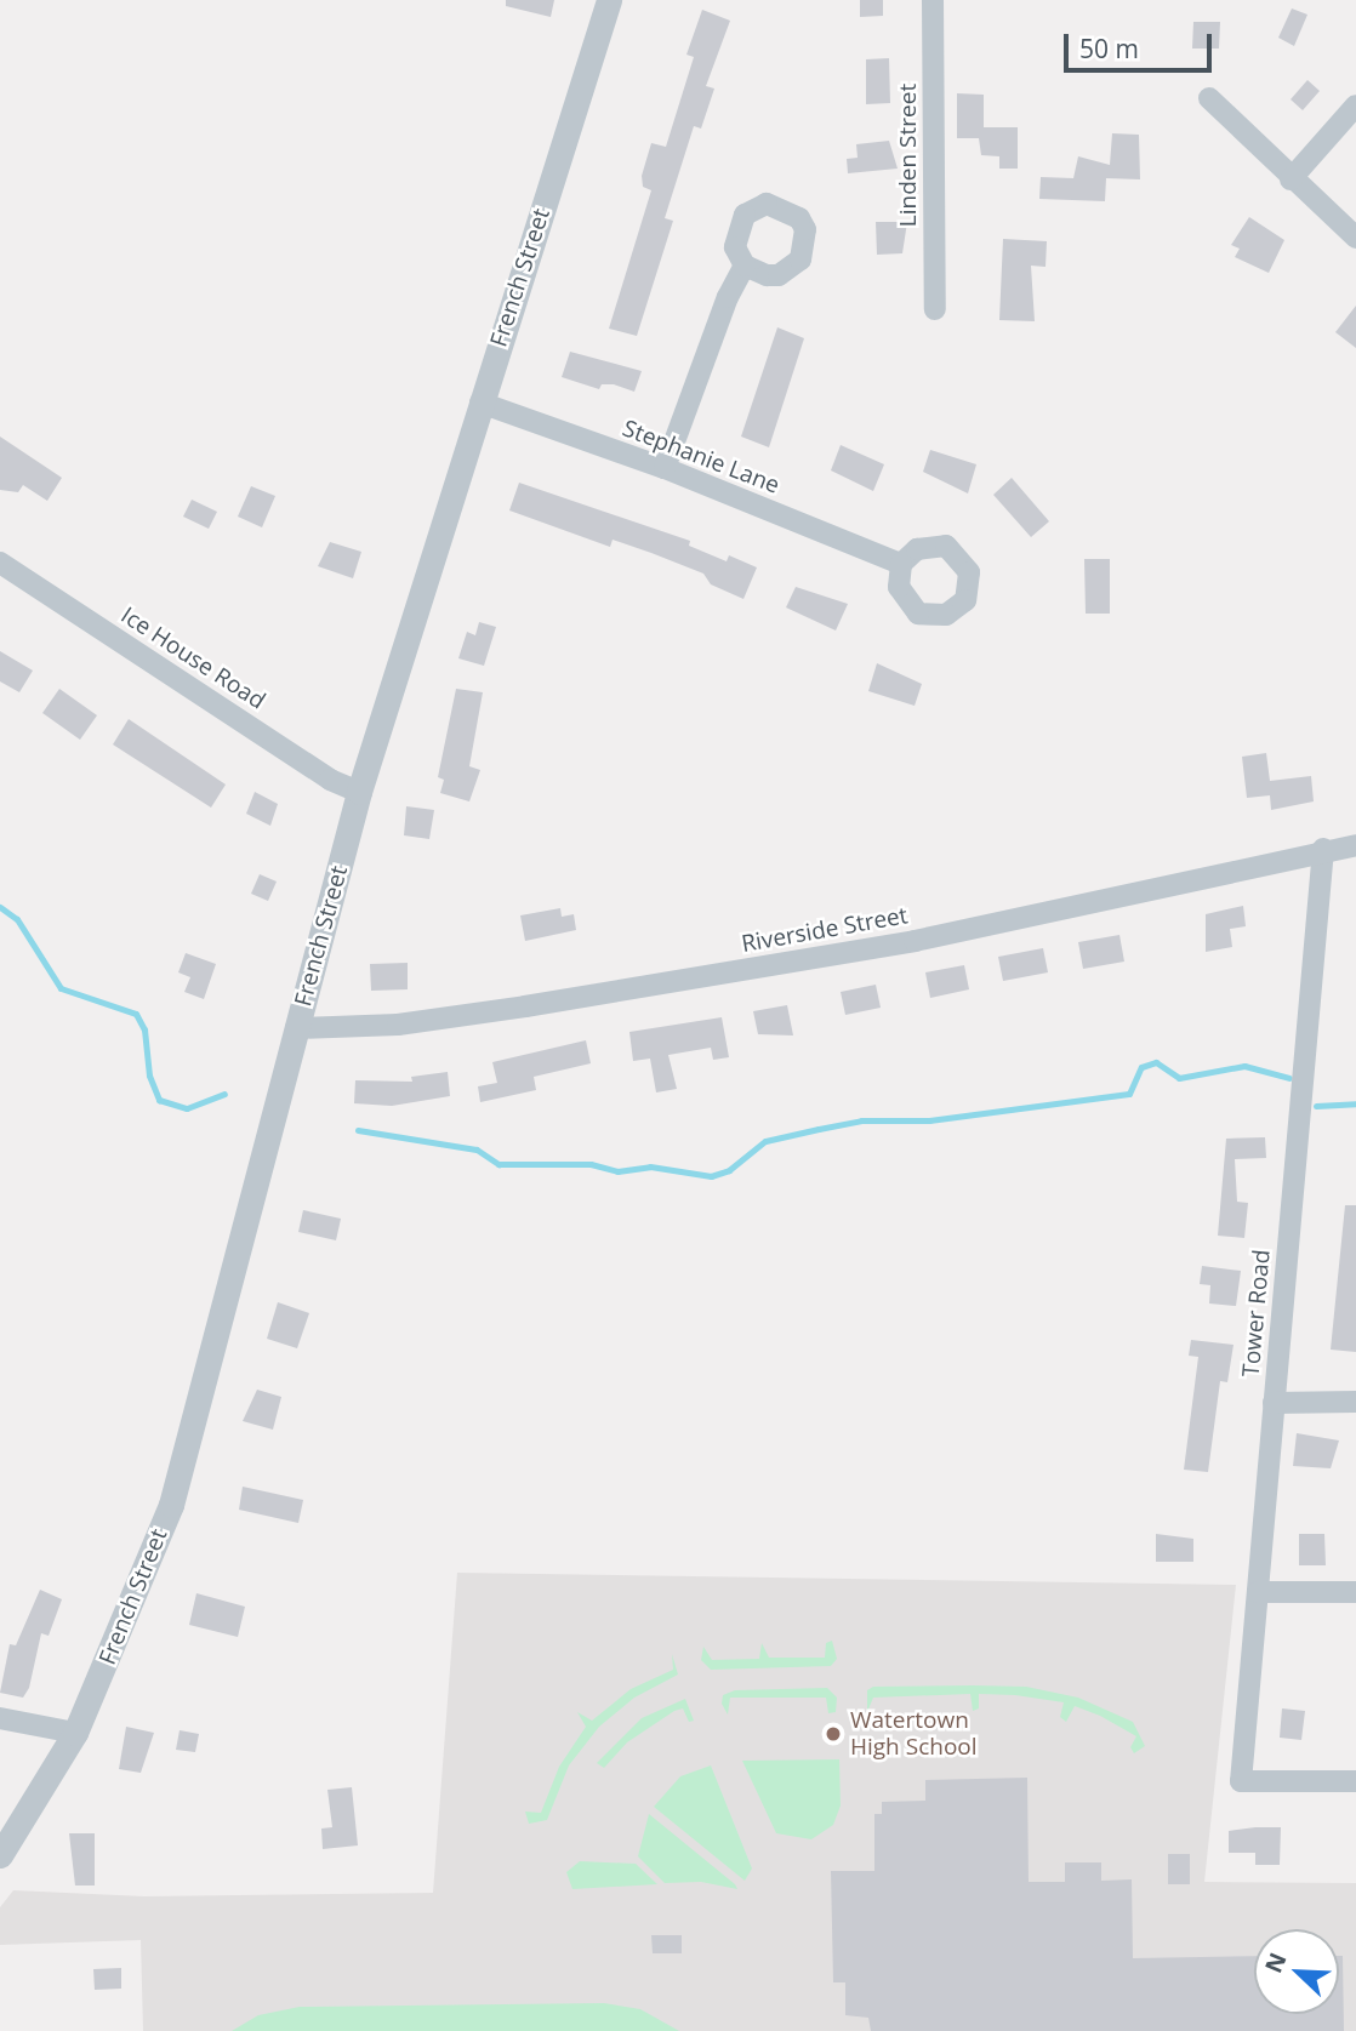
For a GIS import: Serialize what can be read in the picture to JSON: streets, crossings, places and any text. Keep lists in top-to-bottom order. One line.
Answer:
{"streets":{"street":["Linden Street","French Street","Stephanie Lane","Ice House Road","Riverside Street","Tower Road"]},"crossings":[["French Street","Stephanie Lane"],["French Street","Ice House Road"],["French Street","Riverside Street"],["Riverside Street","Tower Road"]],"places":["Watertown High School"],"scale_bar":"50 m","north":"top left"}
